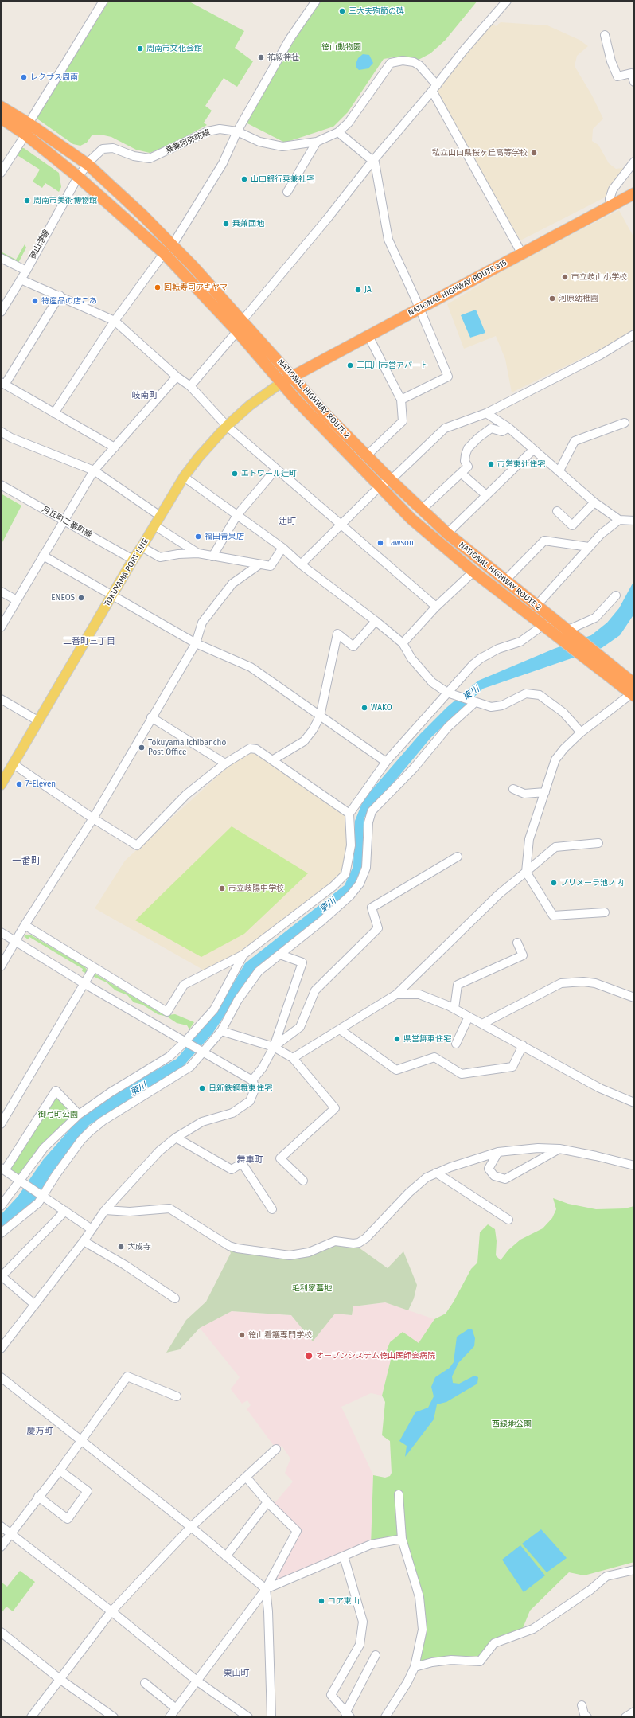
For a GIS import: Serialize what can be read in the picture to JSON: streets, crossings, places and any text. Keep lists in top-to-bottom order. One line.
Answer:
{"streets":{"highway":["NATIONAL HIGHWAY ROUTE 315","NATIONAL HIGHWAY ROUTE 2"],"main road":["TOKUYAMA PORT LINE"],"street":["乗兼阿弥陀線","徳山港線","月丘町二番町線"]},"crossings":[["乗兼阿弥陀線","徳山港線"],["乗兼阿弥陀線","NATIONAL HIGHWAY ROUTE 2"],["徳山港線","NATIONAL HIGHWAY ROUTE 2"],["NATIONAL HIGHWAY ROUTE 315","NATIONAL HIGHWAY ROUTE 2"],["NATIONAL HIGHWAY ROUTE 315","TOKUYAMA PORT LINE"],["NATIONAL HIGHWAY ROUTE 2","TOKUYAMA PORT LINE"],["月丘町二番町線","TOKUYAMA PORT LINE"]],"districts":["岐南町","辻町","二番町三丁目","一番町","舞車町","慶万町","東山町"],"water":["東川"],"parks":["徳山動物園","御弓町公園","毛利家墓地","西緑地公園"],"places":["三大夫殉節の碑","周南市文化会館","祐綏神社","レクサス周南","私立山口県桜ヶ丘高等学校","山口銀行乗兼社宅","周南市美術博物館","乗兼団地","市立岐山小学校","回転寿司アキヤマ","JA","河原幼稚園","特産品の店こあ","三田川市営アパート","市営東辻住宅","エトワール辻町","福田青果店","Lawson","ENEOS","WAKO","Tokuyama Ichibancho Post Office","7-Eleven","プリメーラ池ノ内","市立岐陽中学校","県営舞車住宅","日新鉄鋼舞東住宅","大成寺","徳山看護専門学校","オープンシステム徳山医師会病院","コア東山"]}
